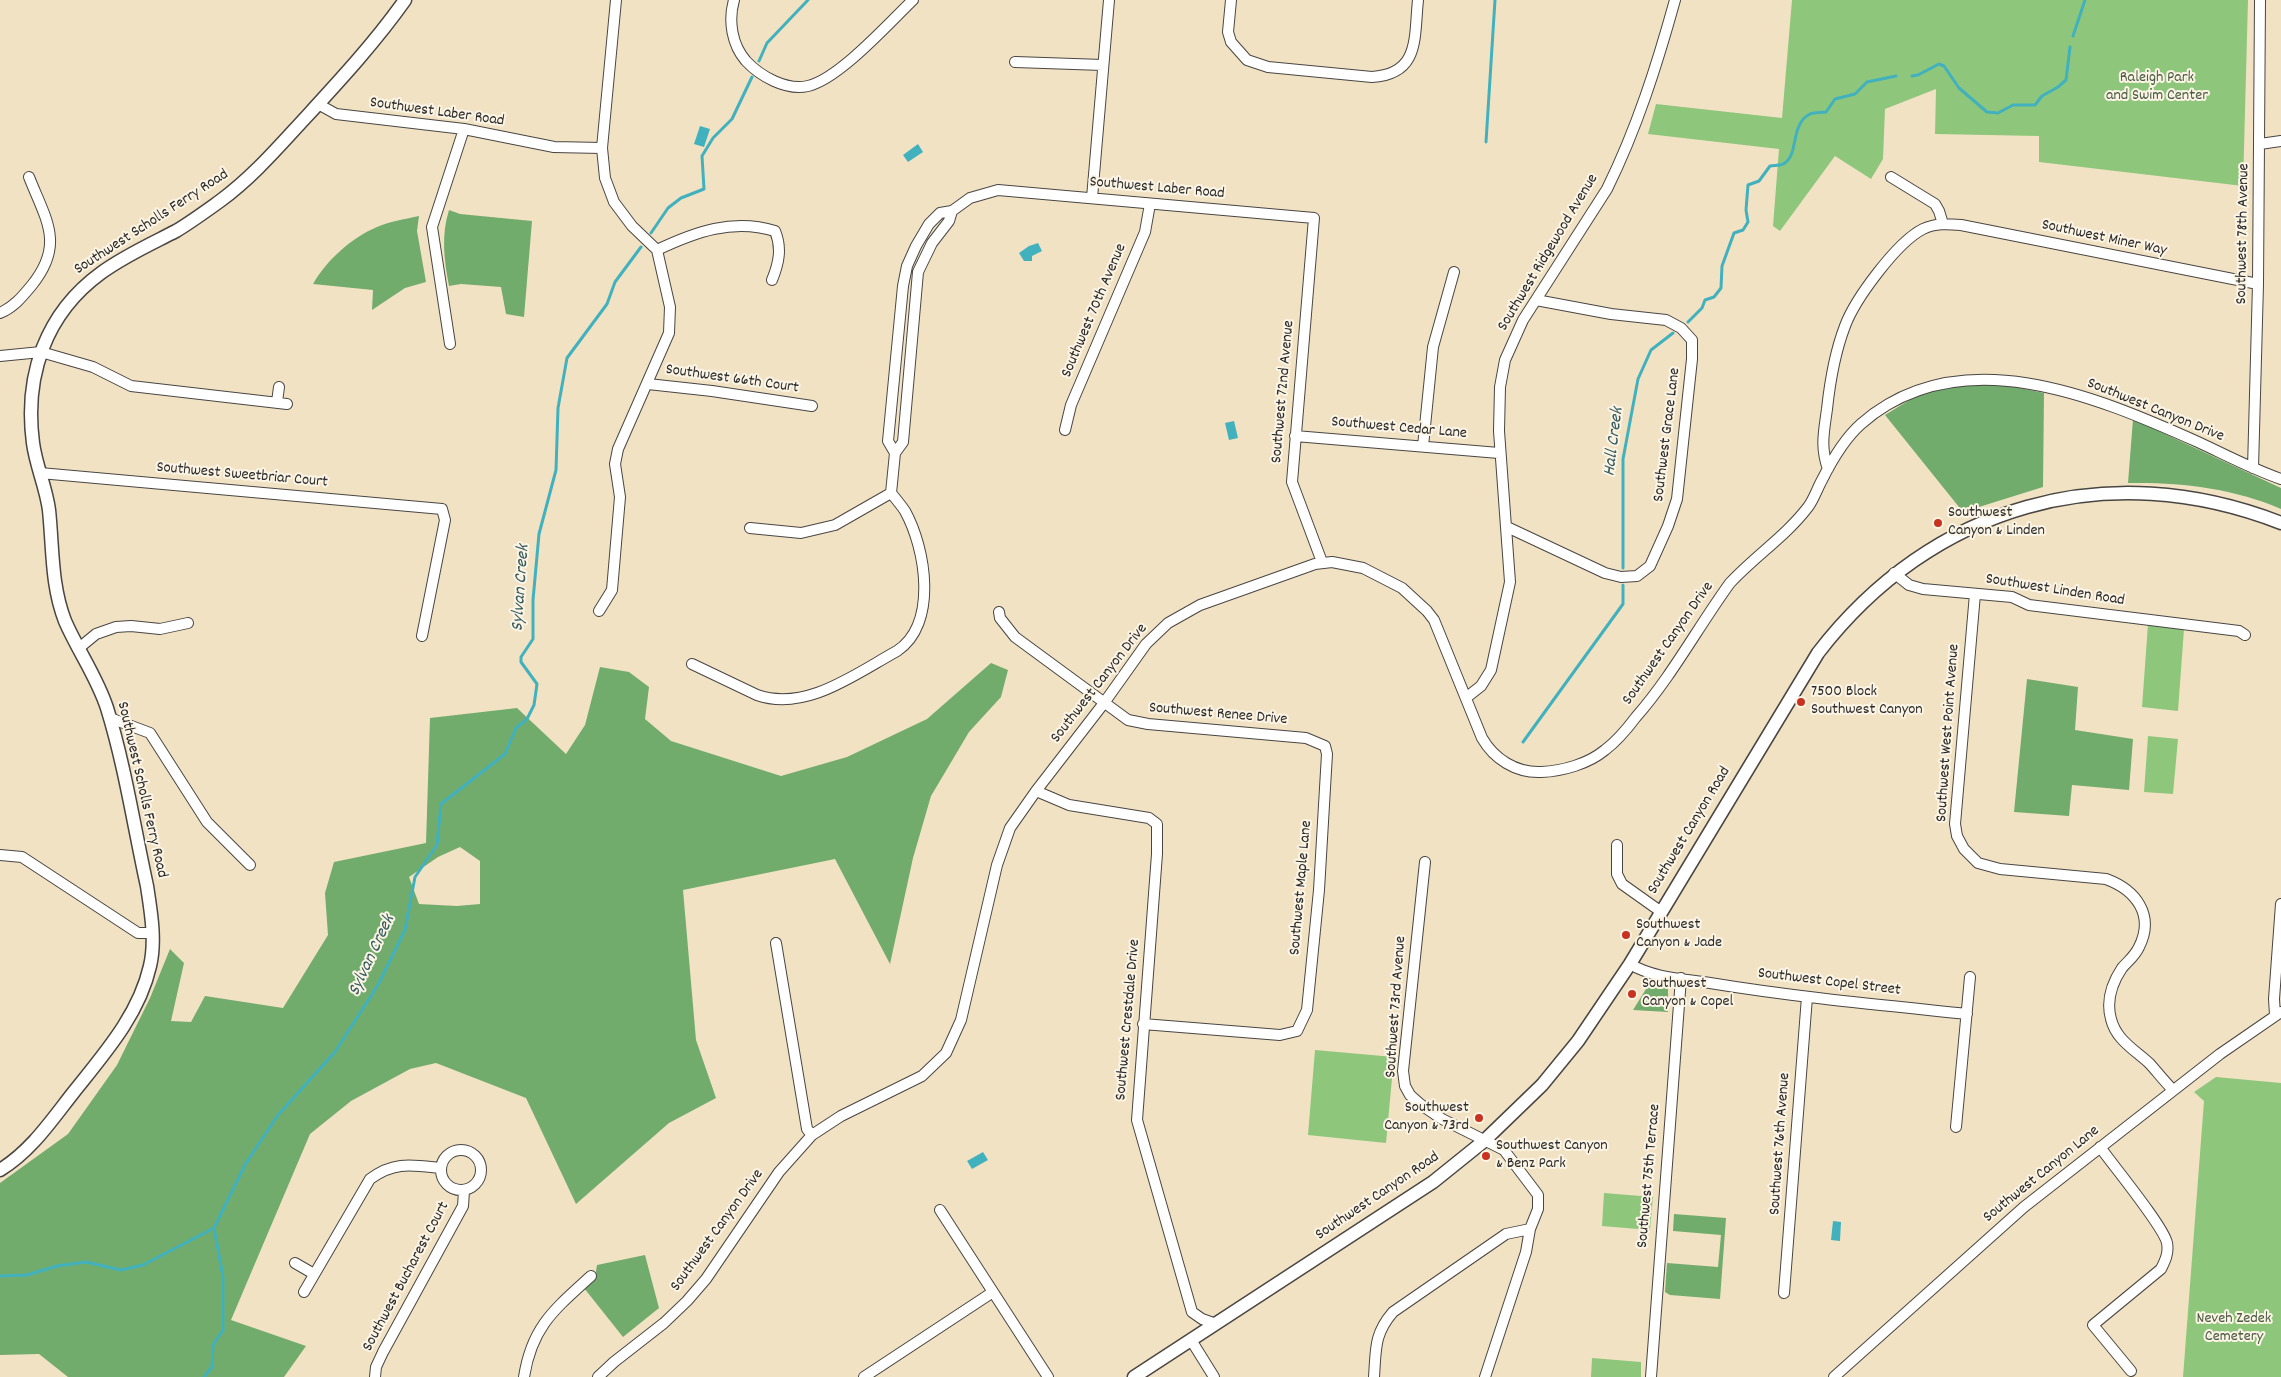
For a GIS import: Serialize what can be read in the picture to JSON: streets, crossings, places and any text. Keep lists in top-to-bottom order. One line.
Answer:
{"streets":{"main road":["Southwest Scholls Ferry Road","Southwest Canyon Road"],"street":["Southwest Laber Road","Southwest 78th Avenue","Southwest Miner Way","Southwest Ridgewood Avenue","Southwest 70th Avenue","Southwest 66th Court","Southwest 72nd Avenue","Southwest Canyon Drive","Southwest Cedar Lane","Southwest Grace Lane","Southwest Sweetbriar Court","Southwest Linden Road","Southwest Renee Drive","Southwest West Point Avenue","Southwest Maple Lane","Southwest Copel Street","Southwest 73rd Avenue","Southwest Crestdale Drive","Southwest 76th Avenue","Southwest Canyon Lane","Southwest 75th Terrace","Southwest Bucharest Court"]},"crossings":[["Southwest Laber Road","Southwest Scholls Ferry Road"],["Southwest Laber Road","Southwest 70th Avenue"],["Southwest Laber Road","Southwest 72nd Avenue"],["Southwest Scholls Ferry Road","Southwest Sweetbriar Court"],["Southwest 78th Avenue","Southwest Miner Way"],["Southwest 78th Avenue","Southwest Canyon Drive"],["Southwest Miner Way","Southwest Canyon Drive"],["Southwest Ridgewood Avenue","Southwest Canyon Drive"],["Southwest Ridgewood Avenue","Southwest Cedar Lane"],["Southwest Ridgewood Avenue","Southwest Grace Lane"],["Southwest 72nd Avenue","Southwest Canyon Drive"],["Southwest 72nd Avenue","Southwest Cedar Lane"],["Southwest Canyon Drive","Southwest Renee Drive"],["Southwest Canyon Drive","Southwest Crestdale Drive"],["Southwest Linden Road","Southwest West Point Avenue"],["Southwest Linden Road","Southwest Canyon Road"],["Southwest Renee Drive","Southwest Maple Lane"],["Southwest West Point Avenue","Southwest Canyon Lane"],["Southwest Canyon Road","Southwest Copel Street"],["Southwest Canyon Road","Southwest 73rd Avenue"],["Southwest Canyon Road","Southwest Crestdale Drive"],["Southwest Maple Lane","Southwest Crestdale Drive"],["Southwest Copel Street","Southwest 76th Avenue"],["Southwest Copel Street","Southwest 75th Terrace"]],"water":["Hall Creek","Sylvan Creek"],"parks":["Raleigh Park and Swim Center","Neveh Zedek Cemetery"],"places":["Southwest Canyon & Linden","7500 Block Southwest Canyon","Southwest Canyon & Jade","Southwest Canyon & Copel","Southwest Canyon & 73rd","Southwest Canyon & Benz Park"]}
